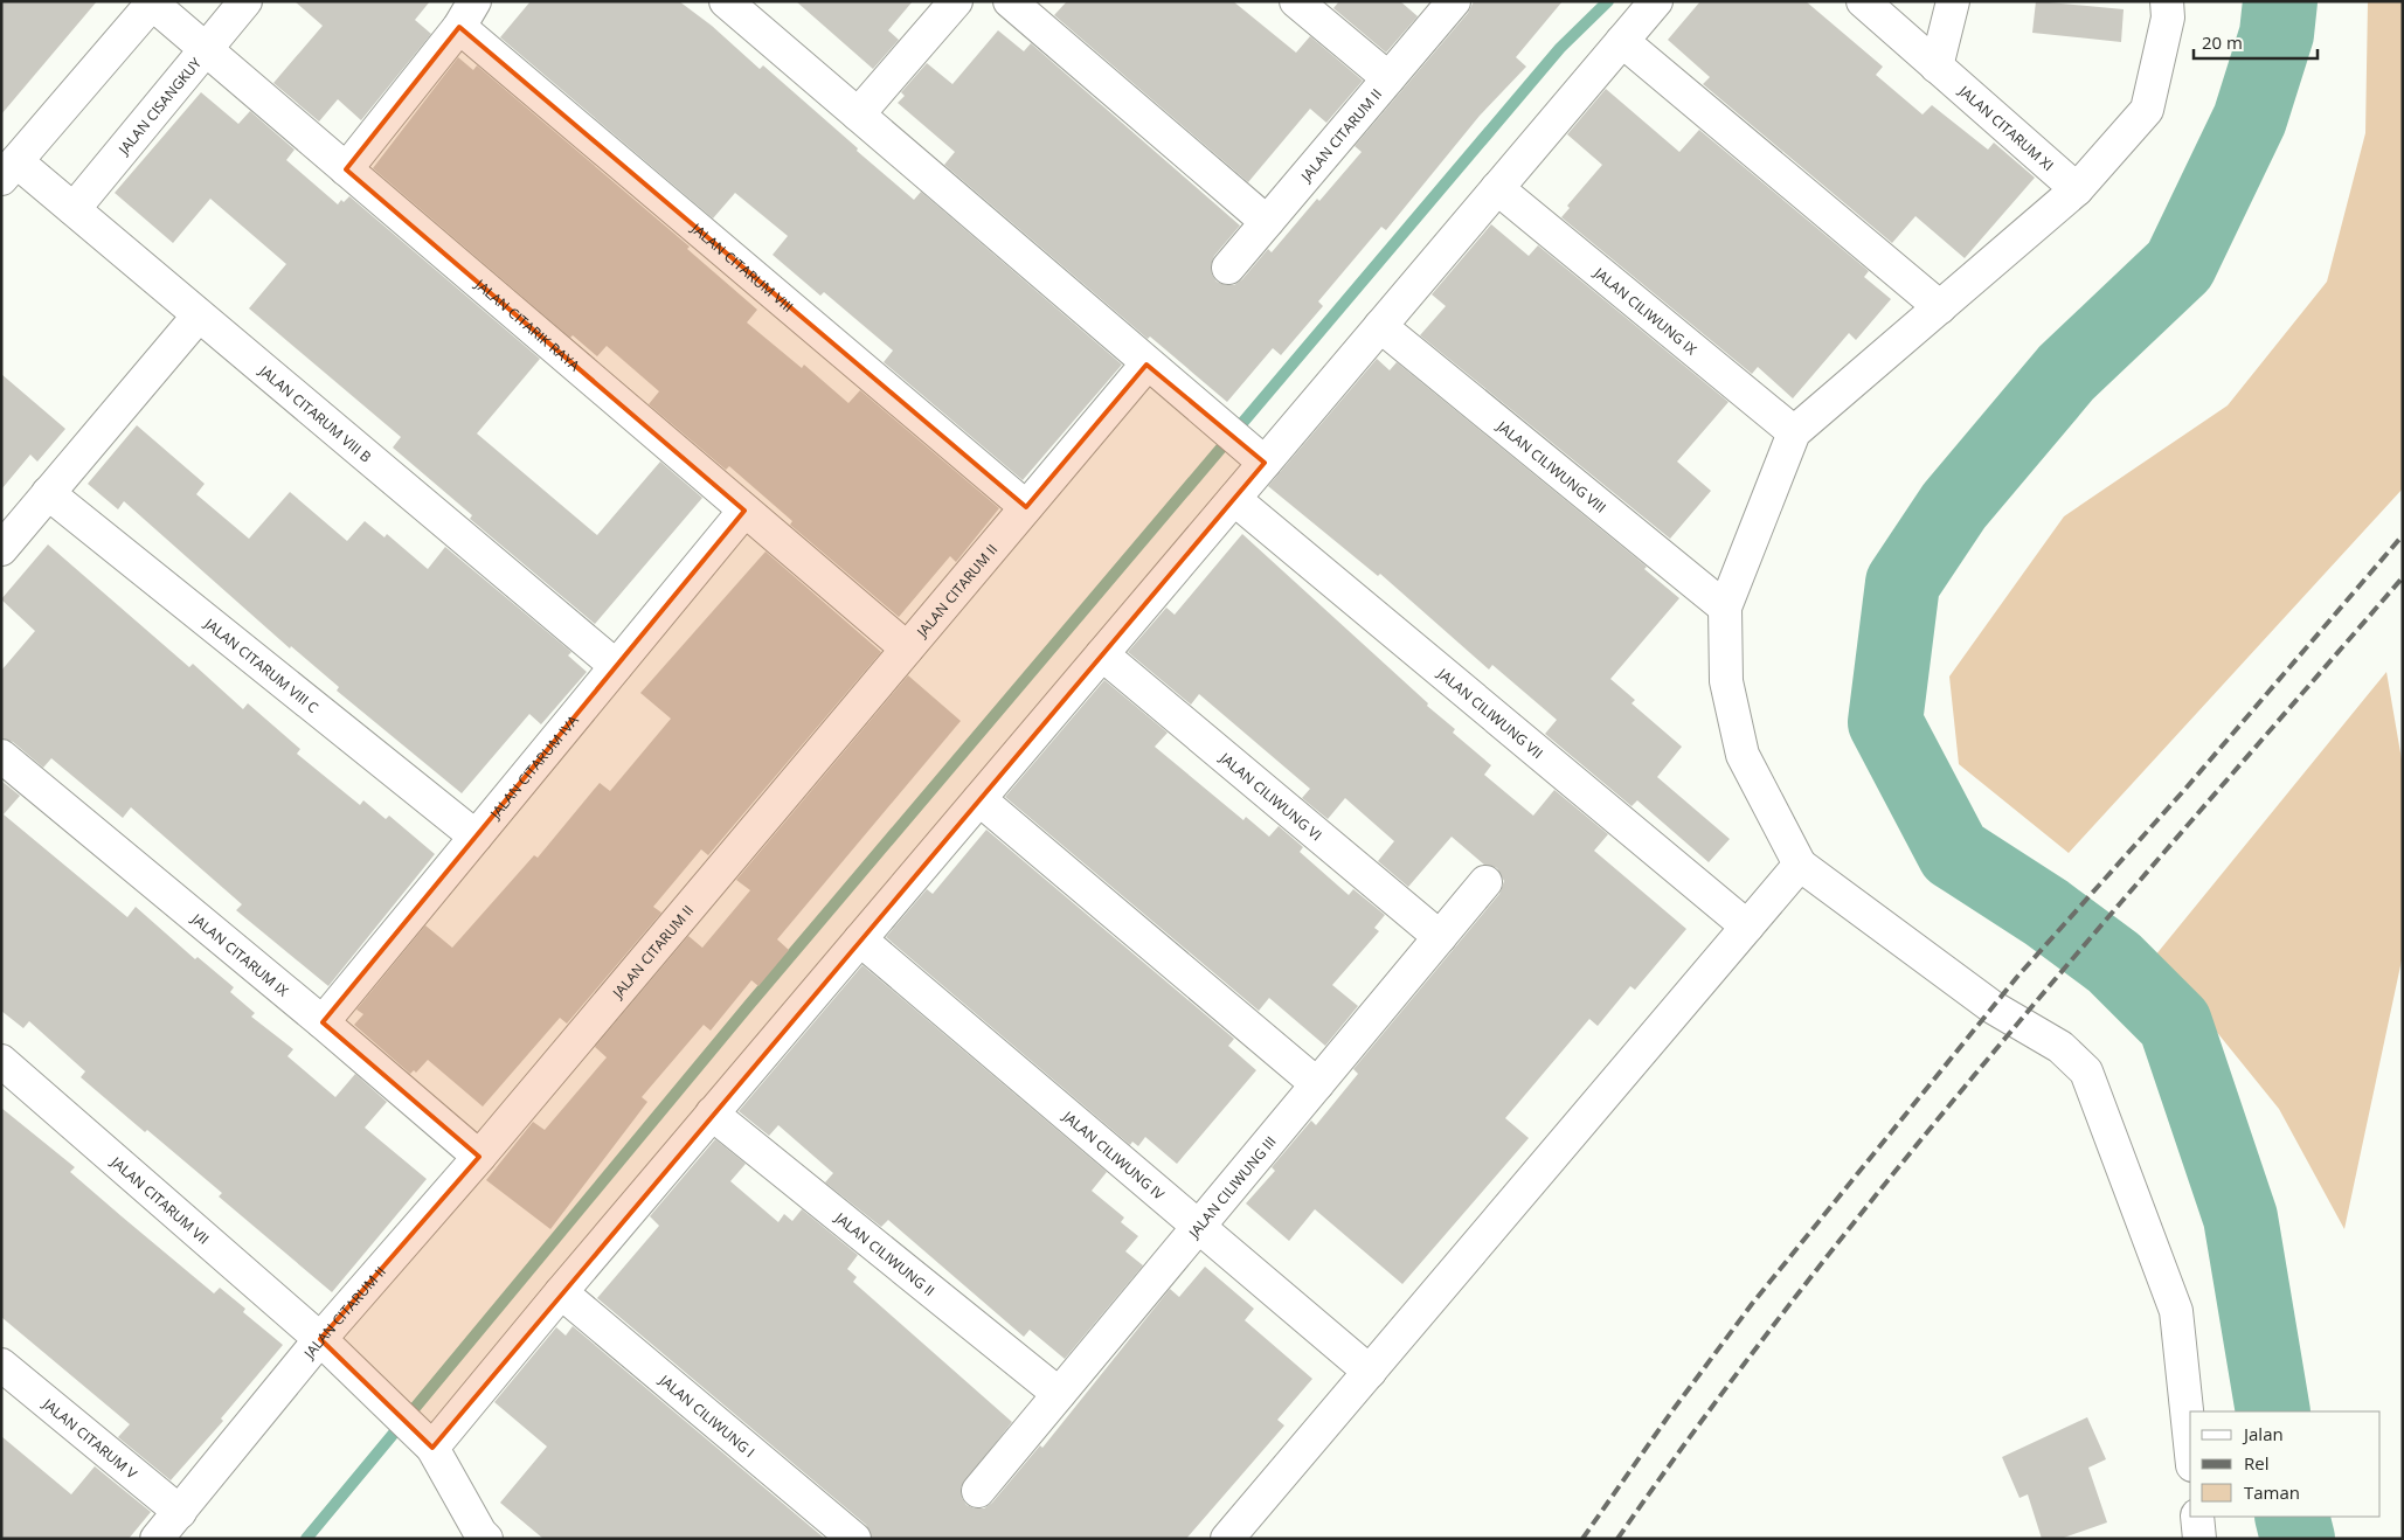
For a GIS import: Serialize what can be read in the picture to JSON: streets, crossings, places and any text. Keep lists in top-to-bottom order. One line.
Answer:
{"streets":{"street":["JALAN CISANGKUY","JALAN CITARUM XI","JALAN CITARUM II","JALAN CITARUM VIII","JALAN CILIWUNG IX","JALAN CITARIK RAYA","JALAN CITARUM VIII B","JALAN CILIWUNG VIII","JALAN CITARUM VIII C","JALAN CILIWUNG VII","JALAN CITARUM IVA","JALAN CILIWUNG VI","JALAN CITARUM IX","JALAN CILIWUNG IV","JALAN CILIWUNG III","JALAN CITARUM VII","JALAN CILIWUNG II","JALAN CILIWUNG I","JALAN CITARUM V"]},"crossings":[["JALAN CISANGKUY","JALAN CITARIK RAYA"],["JALAN CISANGKUY","JALAN CITARUM VIII B"],["JALAN CITARUM II","JALAN CITARUM VIII"],["JALAN CITARUM II","JALAN CITARIK RAYA"],["JALAN CITARUM II","JALAN CITARUM IX"],["JALAN CITARUM II","JALAN CITARUM VII"],["JALAN CITARUM II","JALAN CITARUM V"],["JALAN CITARUM VIII","JALAN CITARIK RAYA"],["JALAN CITARIK RAYA","JALAN CITARUM IVA"],["JALAN CITARUM VIII B","JALAN CITARUM IVA"],["JALAN CITARUM VIII C","JALAN CITARUM IVA"],["JALAN CITARUM IVA","JALAN CITARUM IX"],["JALAN CILIWUNG VI","JALAN CILIWUNG III"],["JALAN CILIWUNG IV","JALAN CILIWUNG III"],["JALAN CILIWUNG III","JALAN CILIWUNG II"]],"legend":["Jalan","Rel","Taman"],"scale_bar":"20 m"}
